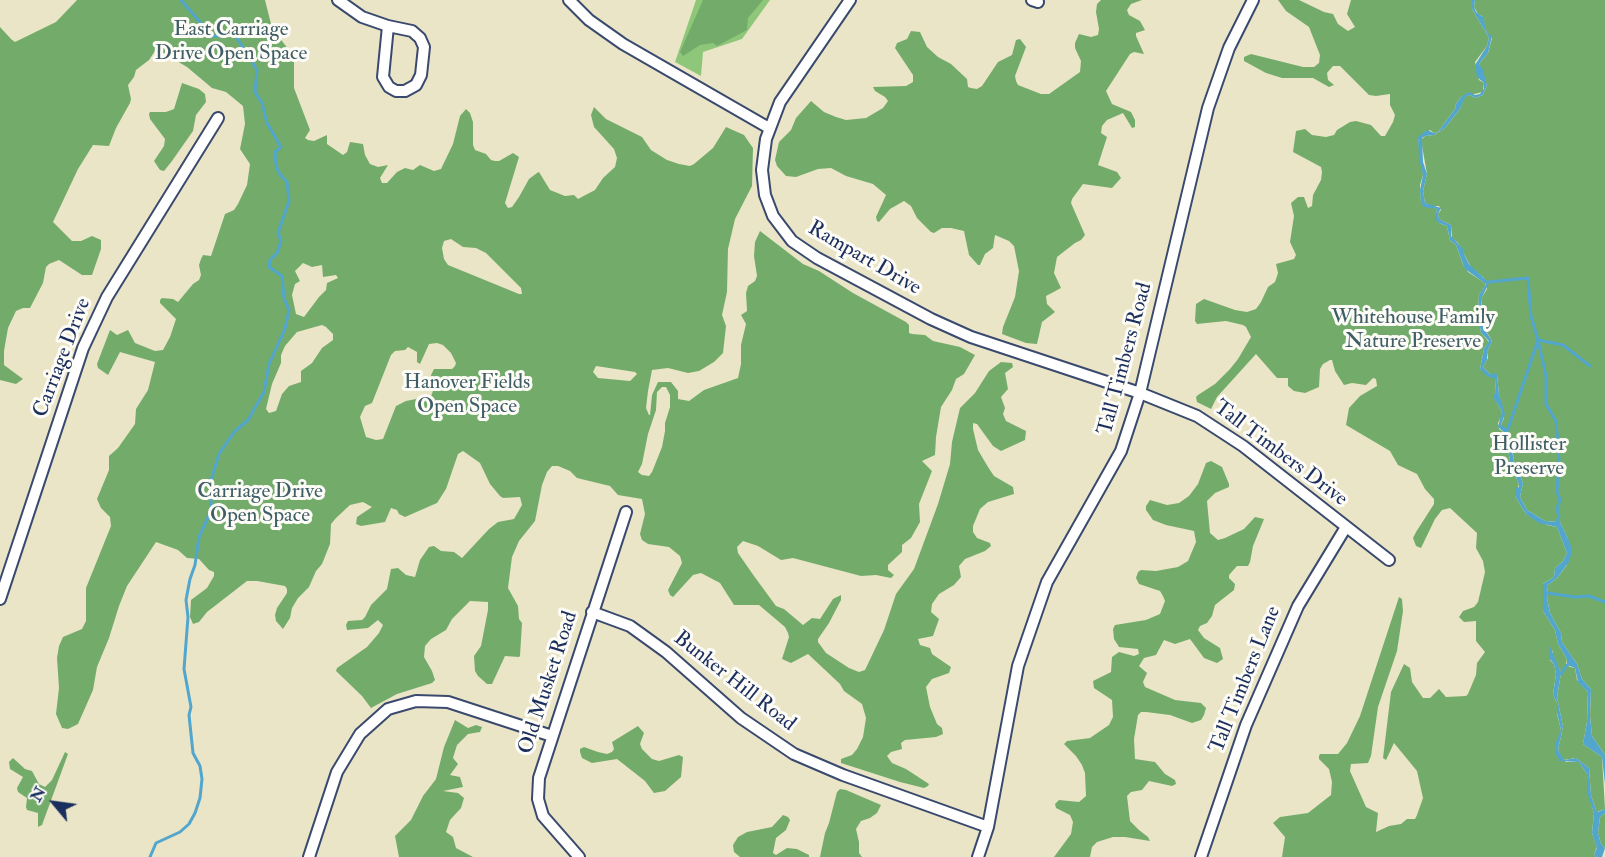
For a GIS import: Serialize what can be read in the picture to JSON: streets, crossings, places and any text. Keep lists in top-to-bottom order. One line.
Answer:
{"streets":{"street":["Rampart Drive","Carriage Drive","Tall Timbers Road","Tall Timbers Drive","Tall Timbers Lane","Bunker Hill Road","Old Musket Road"]},"crossings":[["Rampart Drive","Tall Timbers Road"],["Rampart Drive","Tall Timbers Drive"],["Tall Timbers Road","Tall Timbers Drive"],["Tall Timbers Road","Bunker Hill Road"],["Tall Timbers Drive","Tall Timbers Lane"],["Bunker Hill Road","Old Musket Road"]],"parks":["East Carriage Drive Open Space","Whitehouse Family Nature Preserve","Hanover Fields Open Space","Hollister Preserve","Carriage Drive Open Space"],"north":"top left"}
